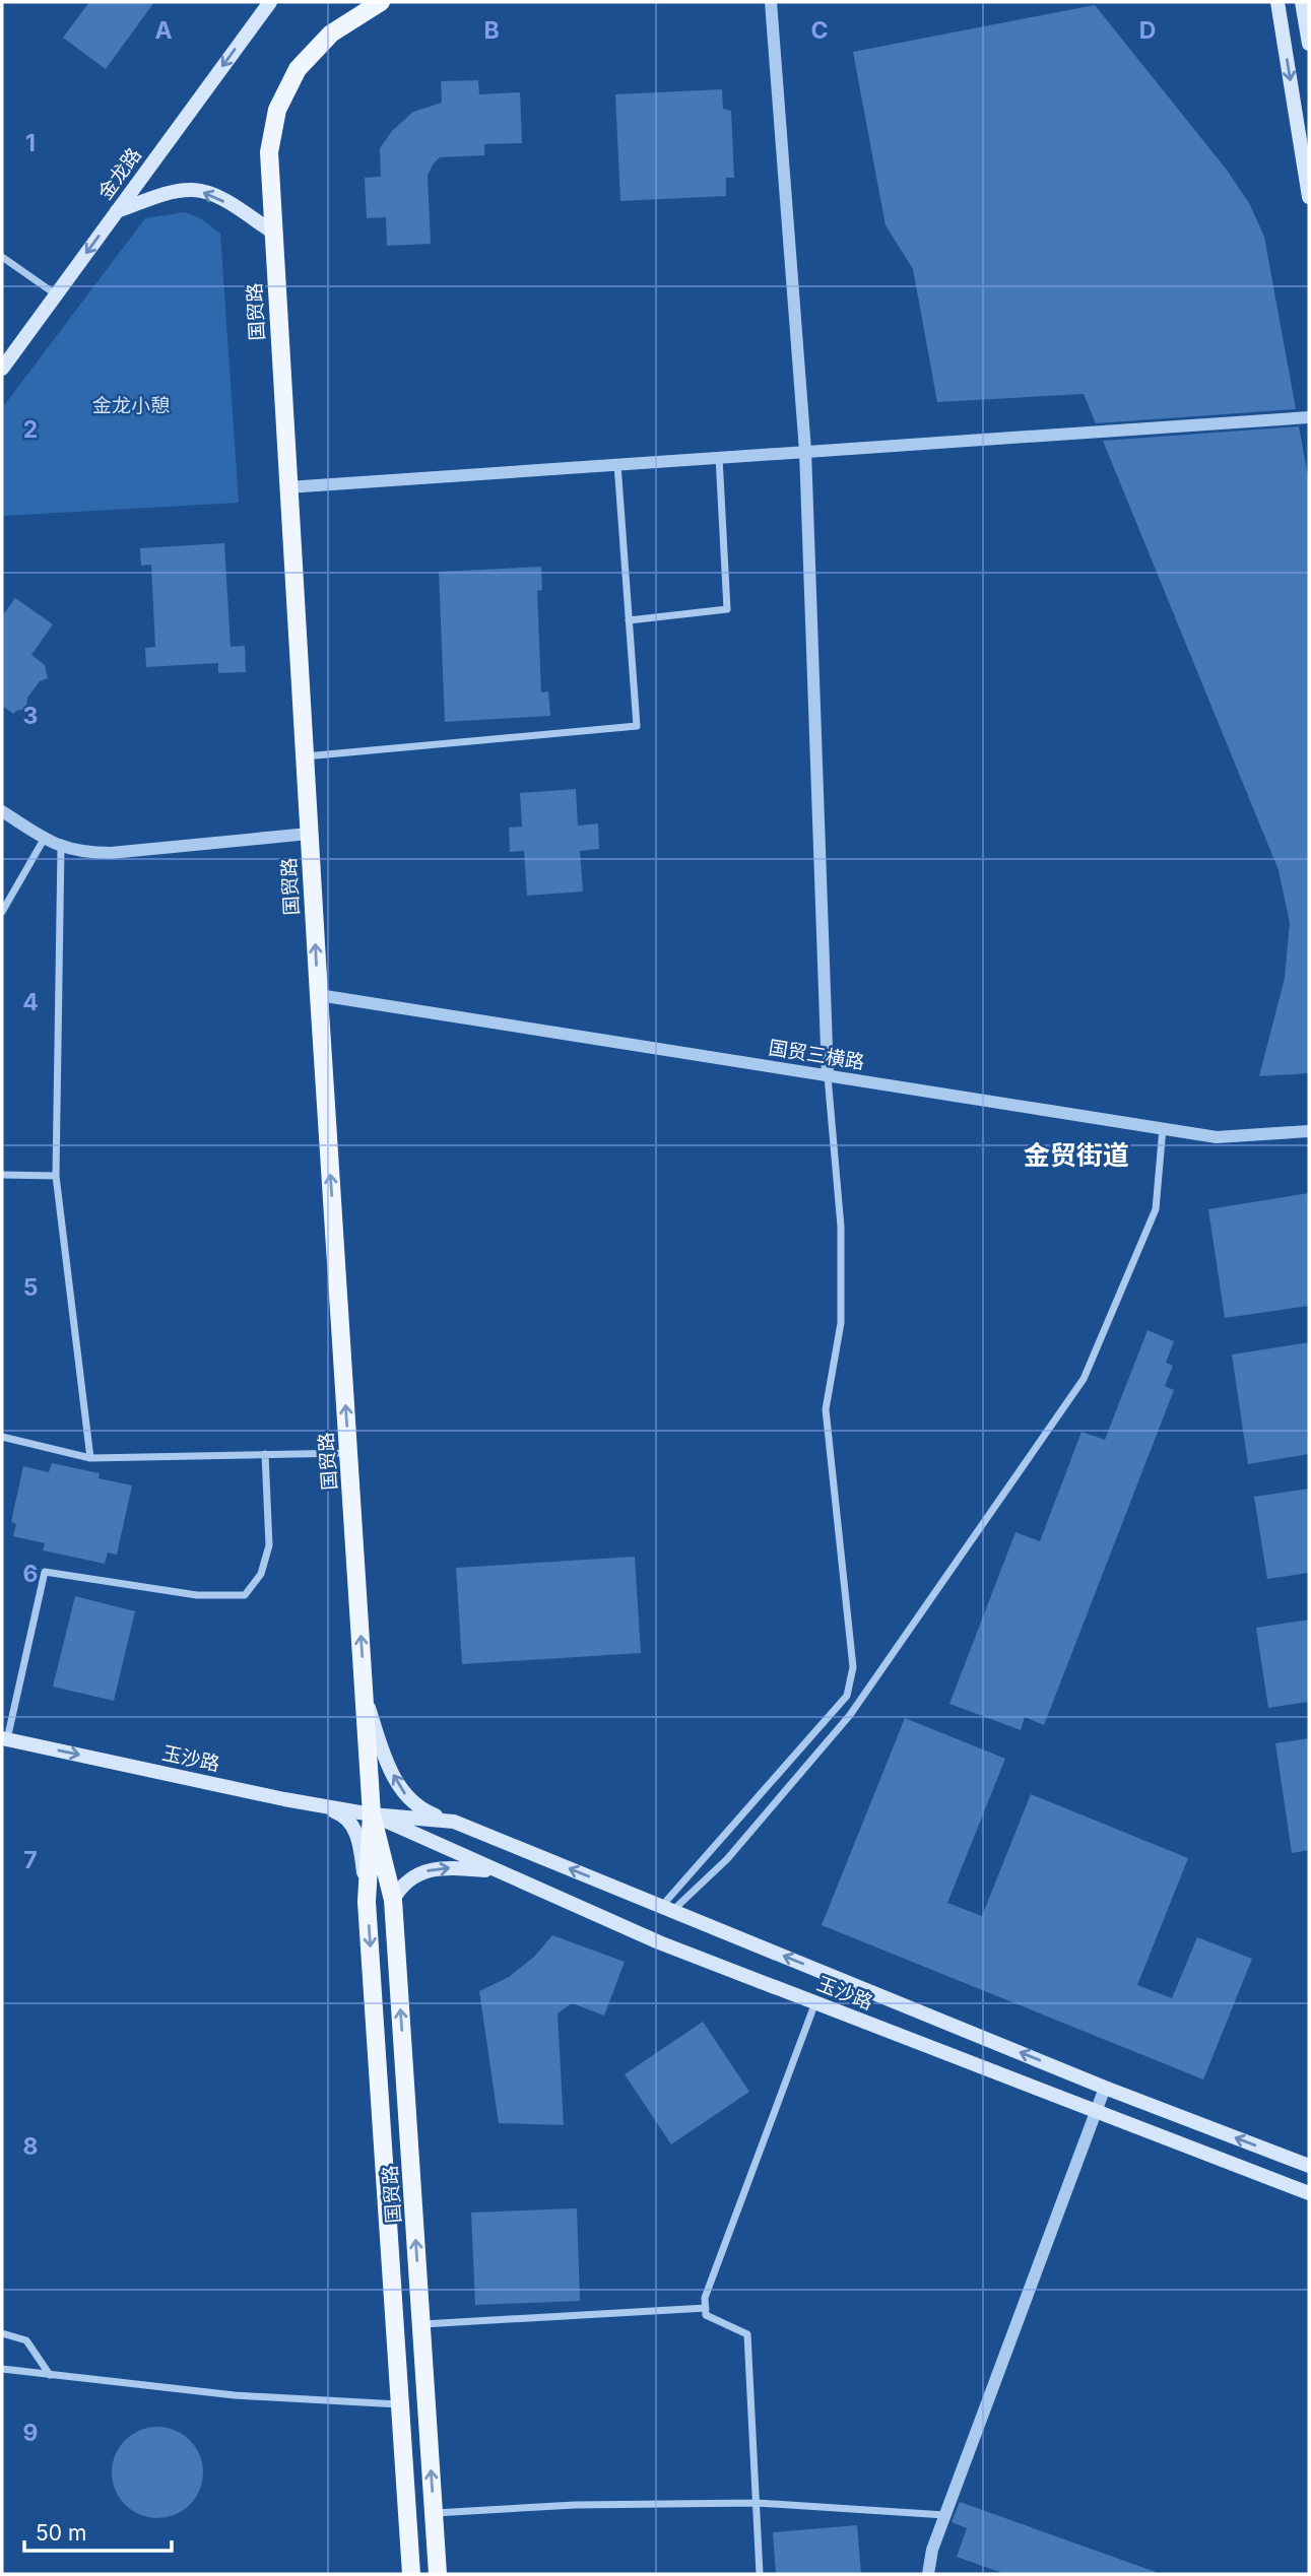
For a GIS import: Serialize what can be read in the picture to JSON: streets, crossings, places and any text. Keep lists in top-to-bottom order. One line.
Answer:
{"streets":{"main road":["金龙路","国贸路","玉沙路"],"street":["国贸三横路"]},"crossings":[["国贸路","国贸三横路"],["国贸路","玉沙路"]],"one_way":["金龙路"],"districts":["金贸街道"],"parks":["金龙小憩"],"scale_bar":"50 m","grid":{"columns":["A","B","C","D"],"rows":["1","2","3","4","5","6","7","8","9"]}}
